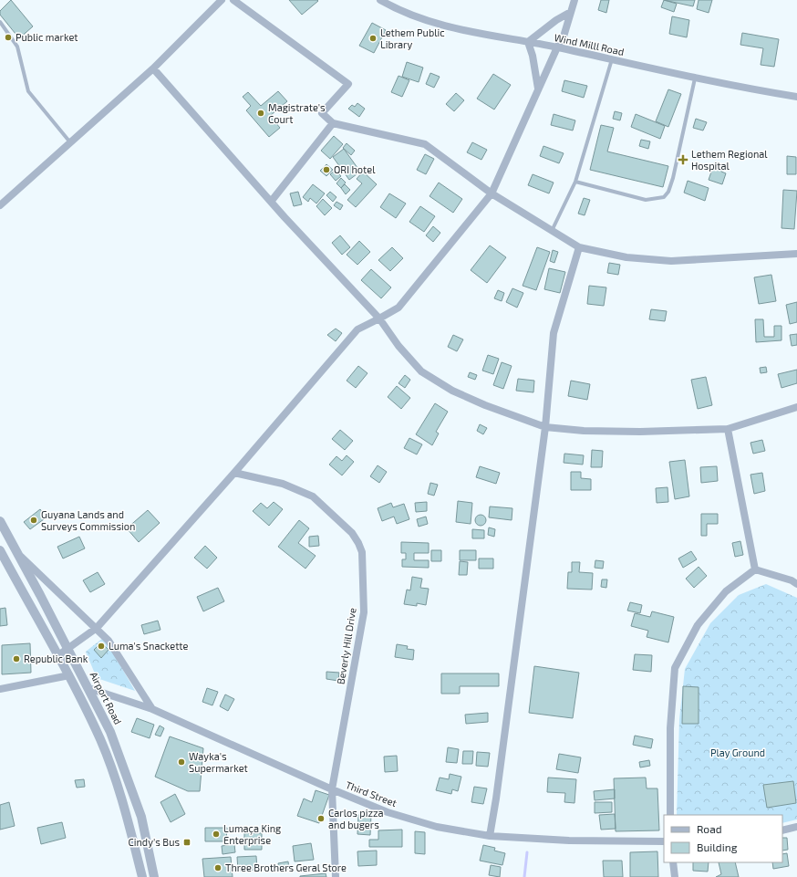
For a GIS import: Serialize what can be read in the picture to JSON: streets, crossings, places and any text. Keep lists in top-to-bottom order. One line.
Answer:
{"streets":{"street":["Wind Milll Road","Beverly Hill Drive","Airport Road","Third Street"]},"crossings":[["Beverly Hill Drive","Third Street"],["Airport Road","Third Street"]],"parks":["Play Ground"],"places":{"other":["Public market","Lethem Public Library","Magistrate's Court","ORI hotel","Guyana Lands and Surveys Commission","Luma's Snackette","Republic Bank","Wayka's Supermarket","Carlos pizza and bugers","Lumaça King Enterprise","Three Brothers Geral Store"],"health":["Lethem Regional Hospital"],"transit":["Cindy's Bus"]},"legend":["Road","Building"]}
